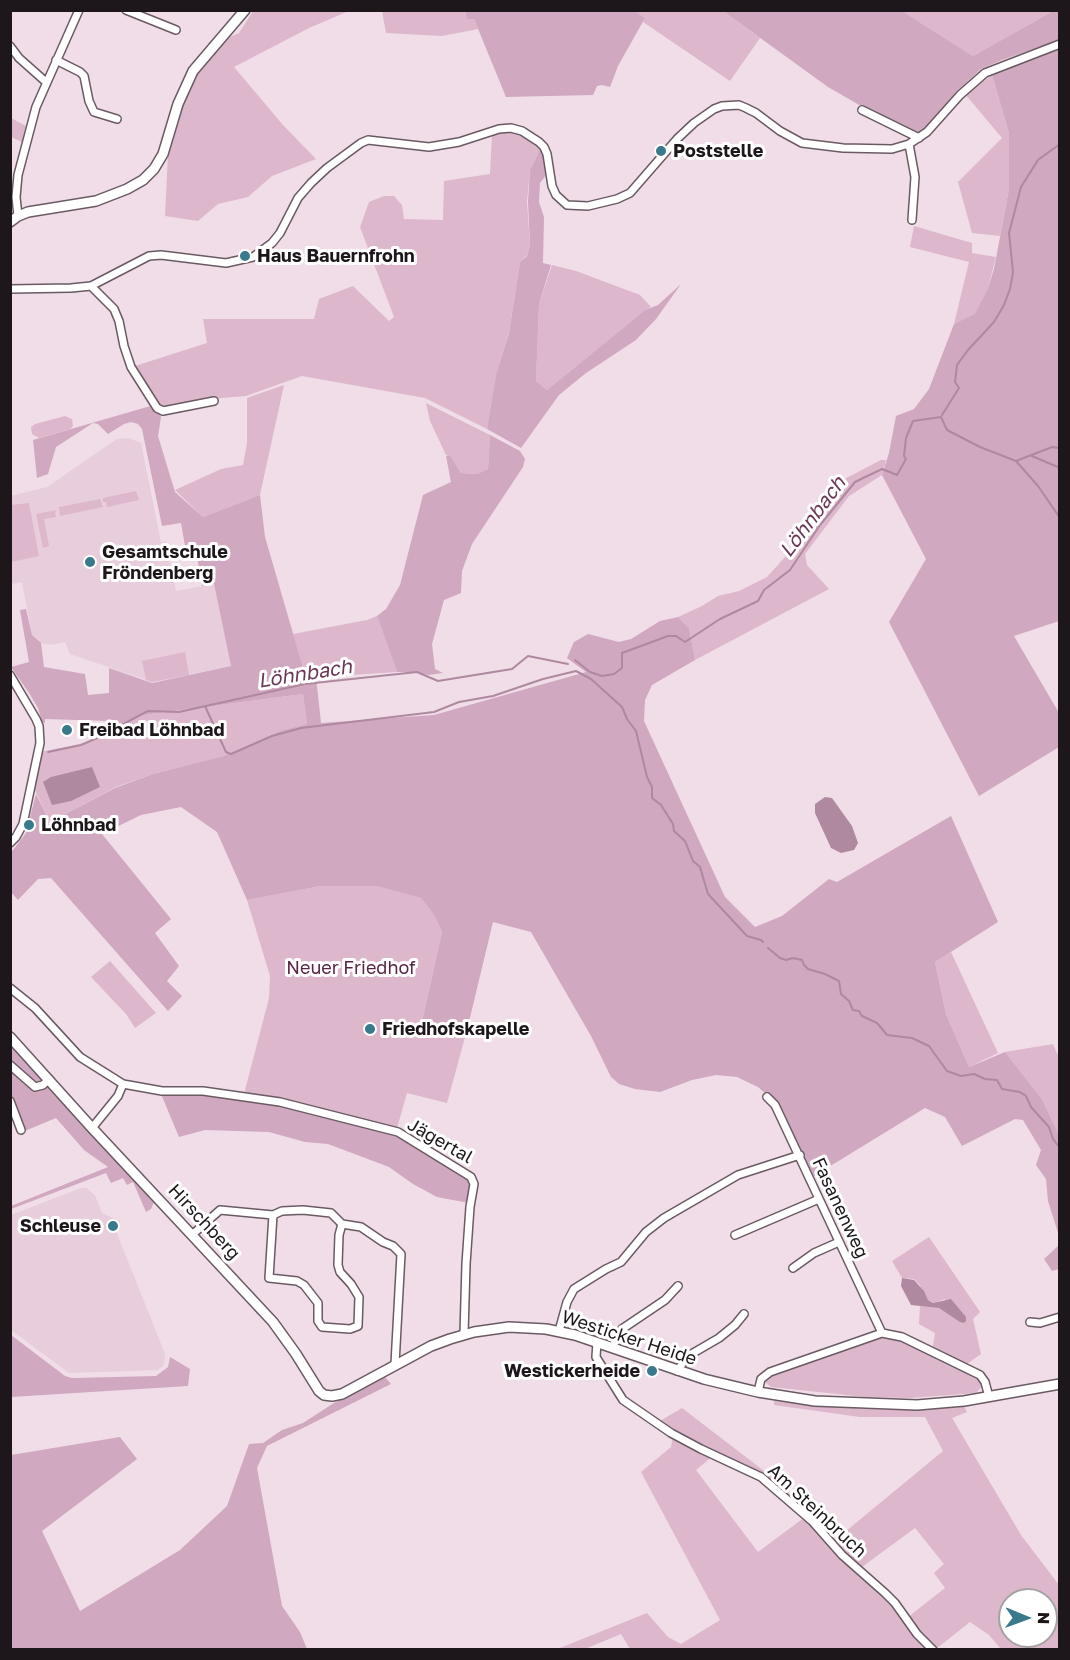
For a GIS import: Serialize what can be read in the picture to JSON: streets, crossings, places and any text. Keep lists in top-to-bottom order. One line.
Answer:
{"streets":{"street":["Jägertal","Fasanenweg","Hirschberg","Westicker Heide","Am Steinbruch"]},"crossings":[["Jägertal","Westicker Heide"],["Hirschberg","Westicker Heide"],["Westicker Heide","Am Steinbruch"]],"water":["Löhnbach"],"parks":["Neuer Friedhof"],"places":["Poststelle","Haus Bauernfrohn","Gesamtschule Fröndenberg","Freibad Löhnbad","Löhnbad","Friedhofskapelle","Schleuse","Westickerheide"],"north":"right"}
